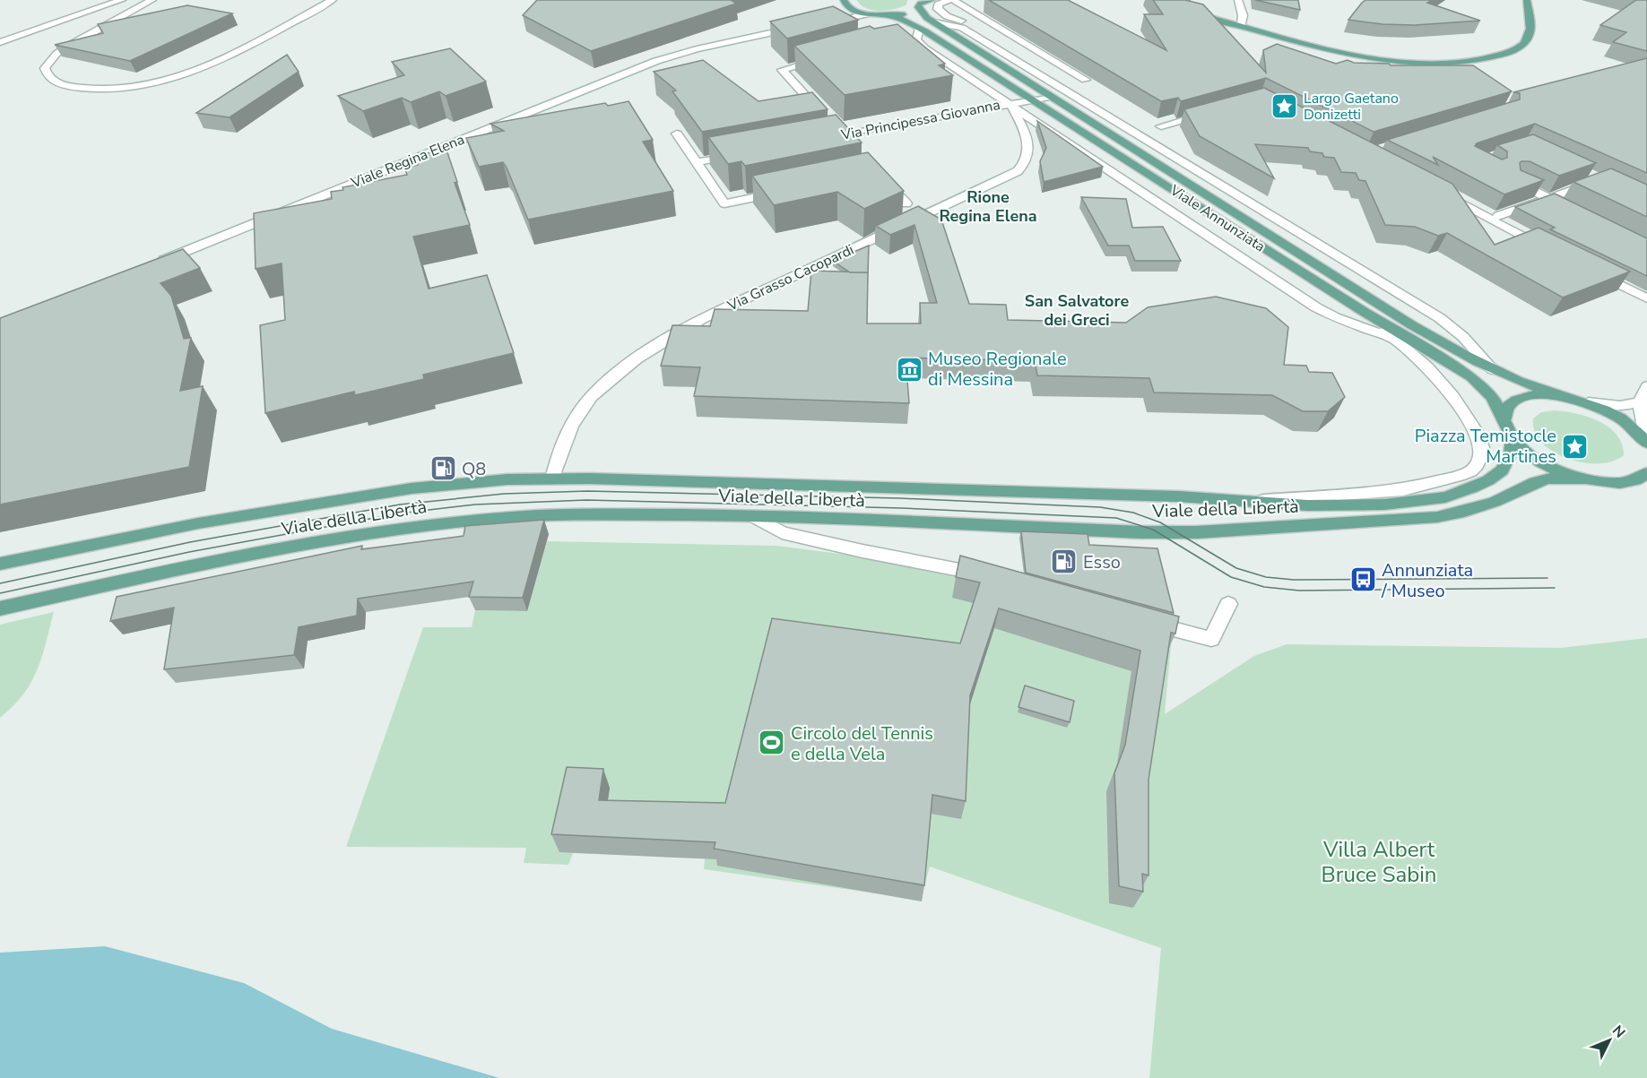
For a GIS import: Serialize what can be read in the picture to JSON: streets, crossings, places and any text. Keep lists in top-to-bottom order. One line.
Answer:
{"streets":{"main road":["Viale Annunziata","Viale della Libertà"],"street":["Via Principessa Giovanna","Viale Regina Elena","Via Grasso Cacopardi"]},"crossings":[["Via Principessa Giovanna","Viale Annunziata"],["Via Principessa Giovanna","Via Grasso Cacopardi"],["Viale Annunziata","Via Grasso Cacopardi"],["Viale Annunziata","Viale della Libertà"],["Via Grasso Cacopardi","Viale della Libertà"]],"districts":["Rione Regina Elena","San Salvatore dei Greci"],"parks":["Villa Albert Bruce Sabin"],"places":{"place":["Largo Gaetano Donizetti","Piazza Temistocle Martines"],"museum":["Museo Regionale di Messina"],"fuel station":["Q8","Esso"],"bus stop":["Annunziata / Museo"],"sports":["Circolo del Tennis e della Vela"]},"north":"top right"}
